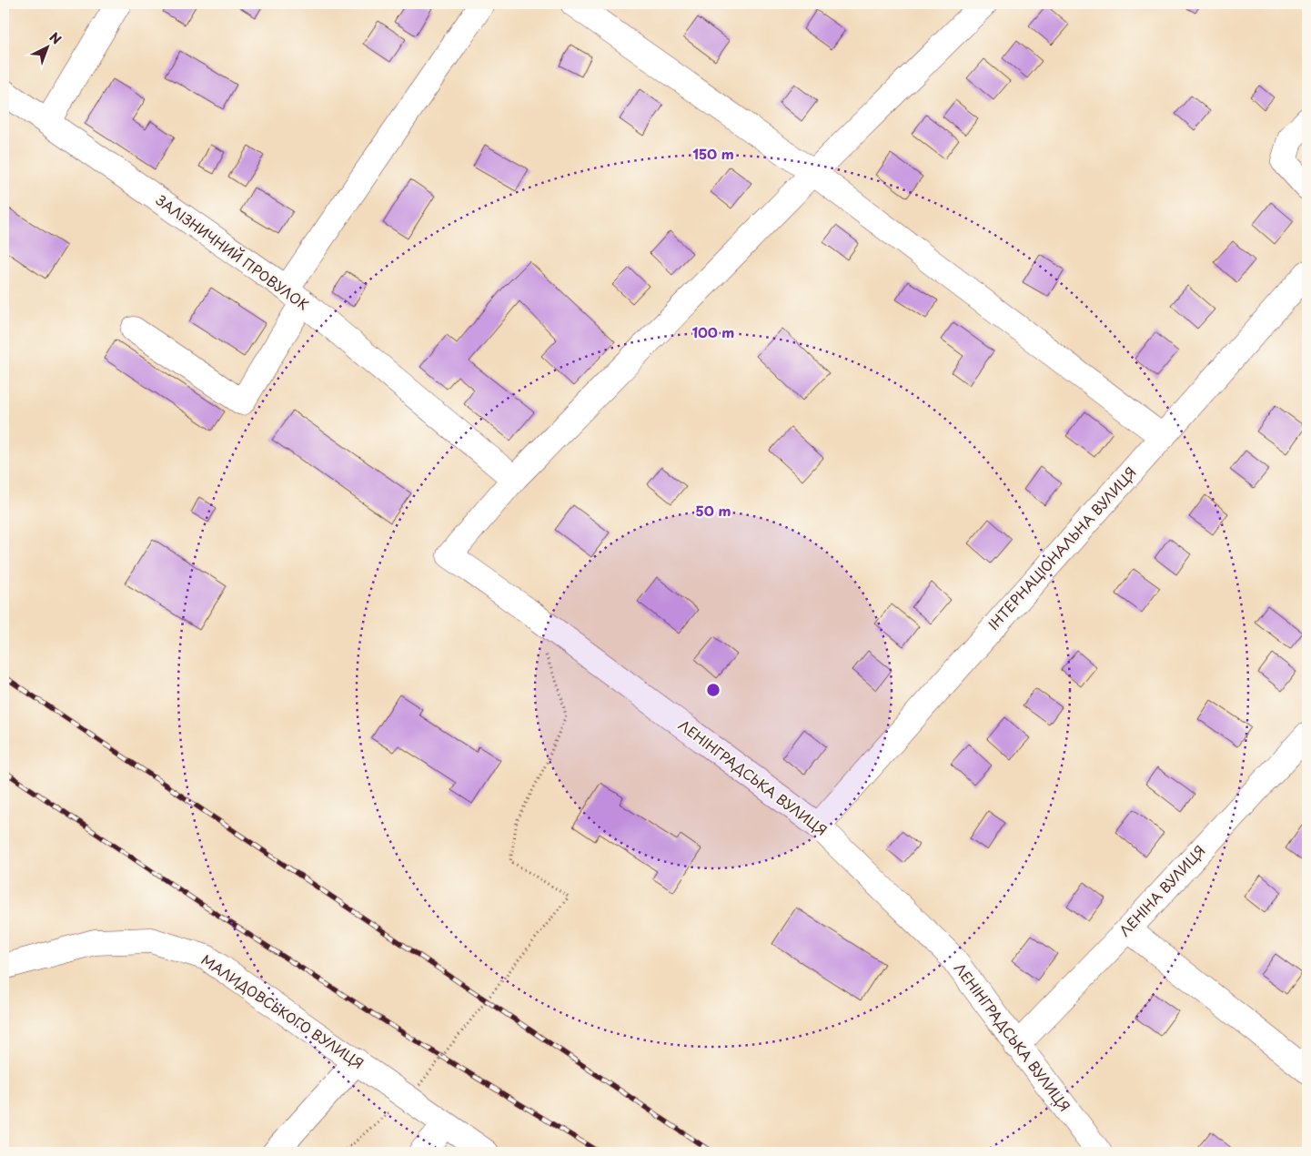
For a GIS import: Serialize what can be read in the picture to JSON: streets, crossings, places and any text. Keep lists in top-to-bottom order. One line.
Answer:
{"streets":{"street":["ЗАЛІЗНИЧНИЙ ПРОВУЛОК","ІНТЕРНАЦІОНАЛЬНА ВУЛИЦЯ","ЛЕНІНГРАДСЬКА ВУЛИЦЯ","ЛЕНІНА ВУЛИЦЯ","МАЛИДОВСЬКОГО ВУЛИЦЯ"]},"crossings":[["ЗАЛІЗНИЧНИЙ ПРОВУЛОК","ЛЕНІНГРАДСЬКА ВУЛИЦЯ"],["ІНТЕРНАЦІОНАЛЬНА ВУЛИЦЯ","ЛЕНІНГРАДСЬКА ВУЛИЦЯ"],["ЛЕНІНГРАДСЬКА ВУЛИЦЯ","ЛЕНІНА ВУЛИЦЯ"]],"north":"top right","rings":["150 m","100 m","50 m"]}
